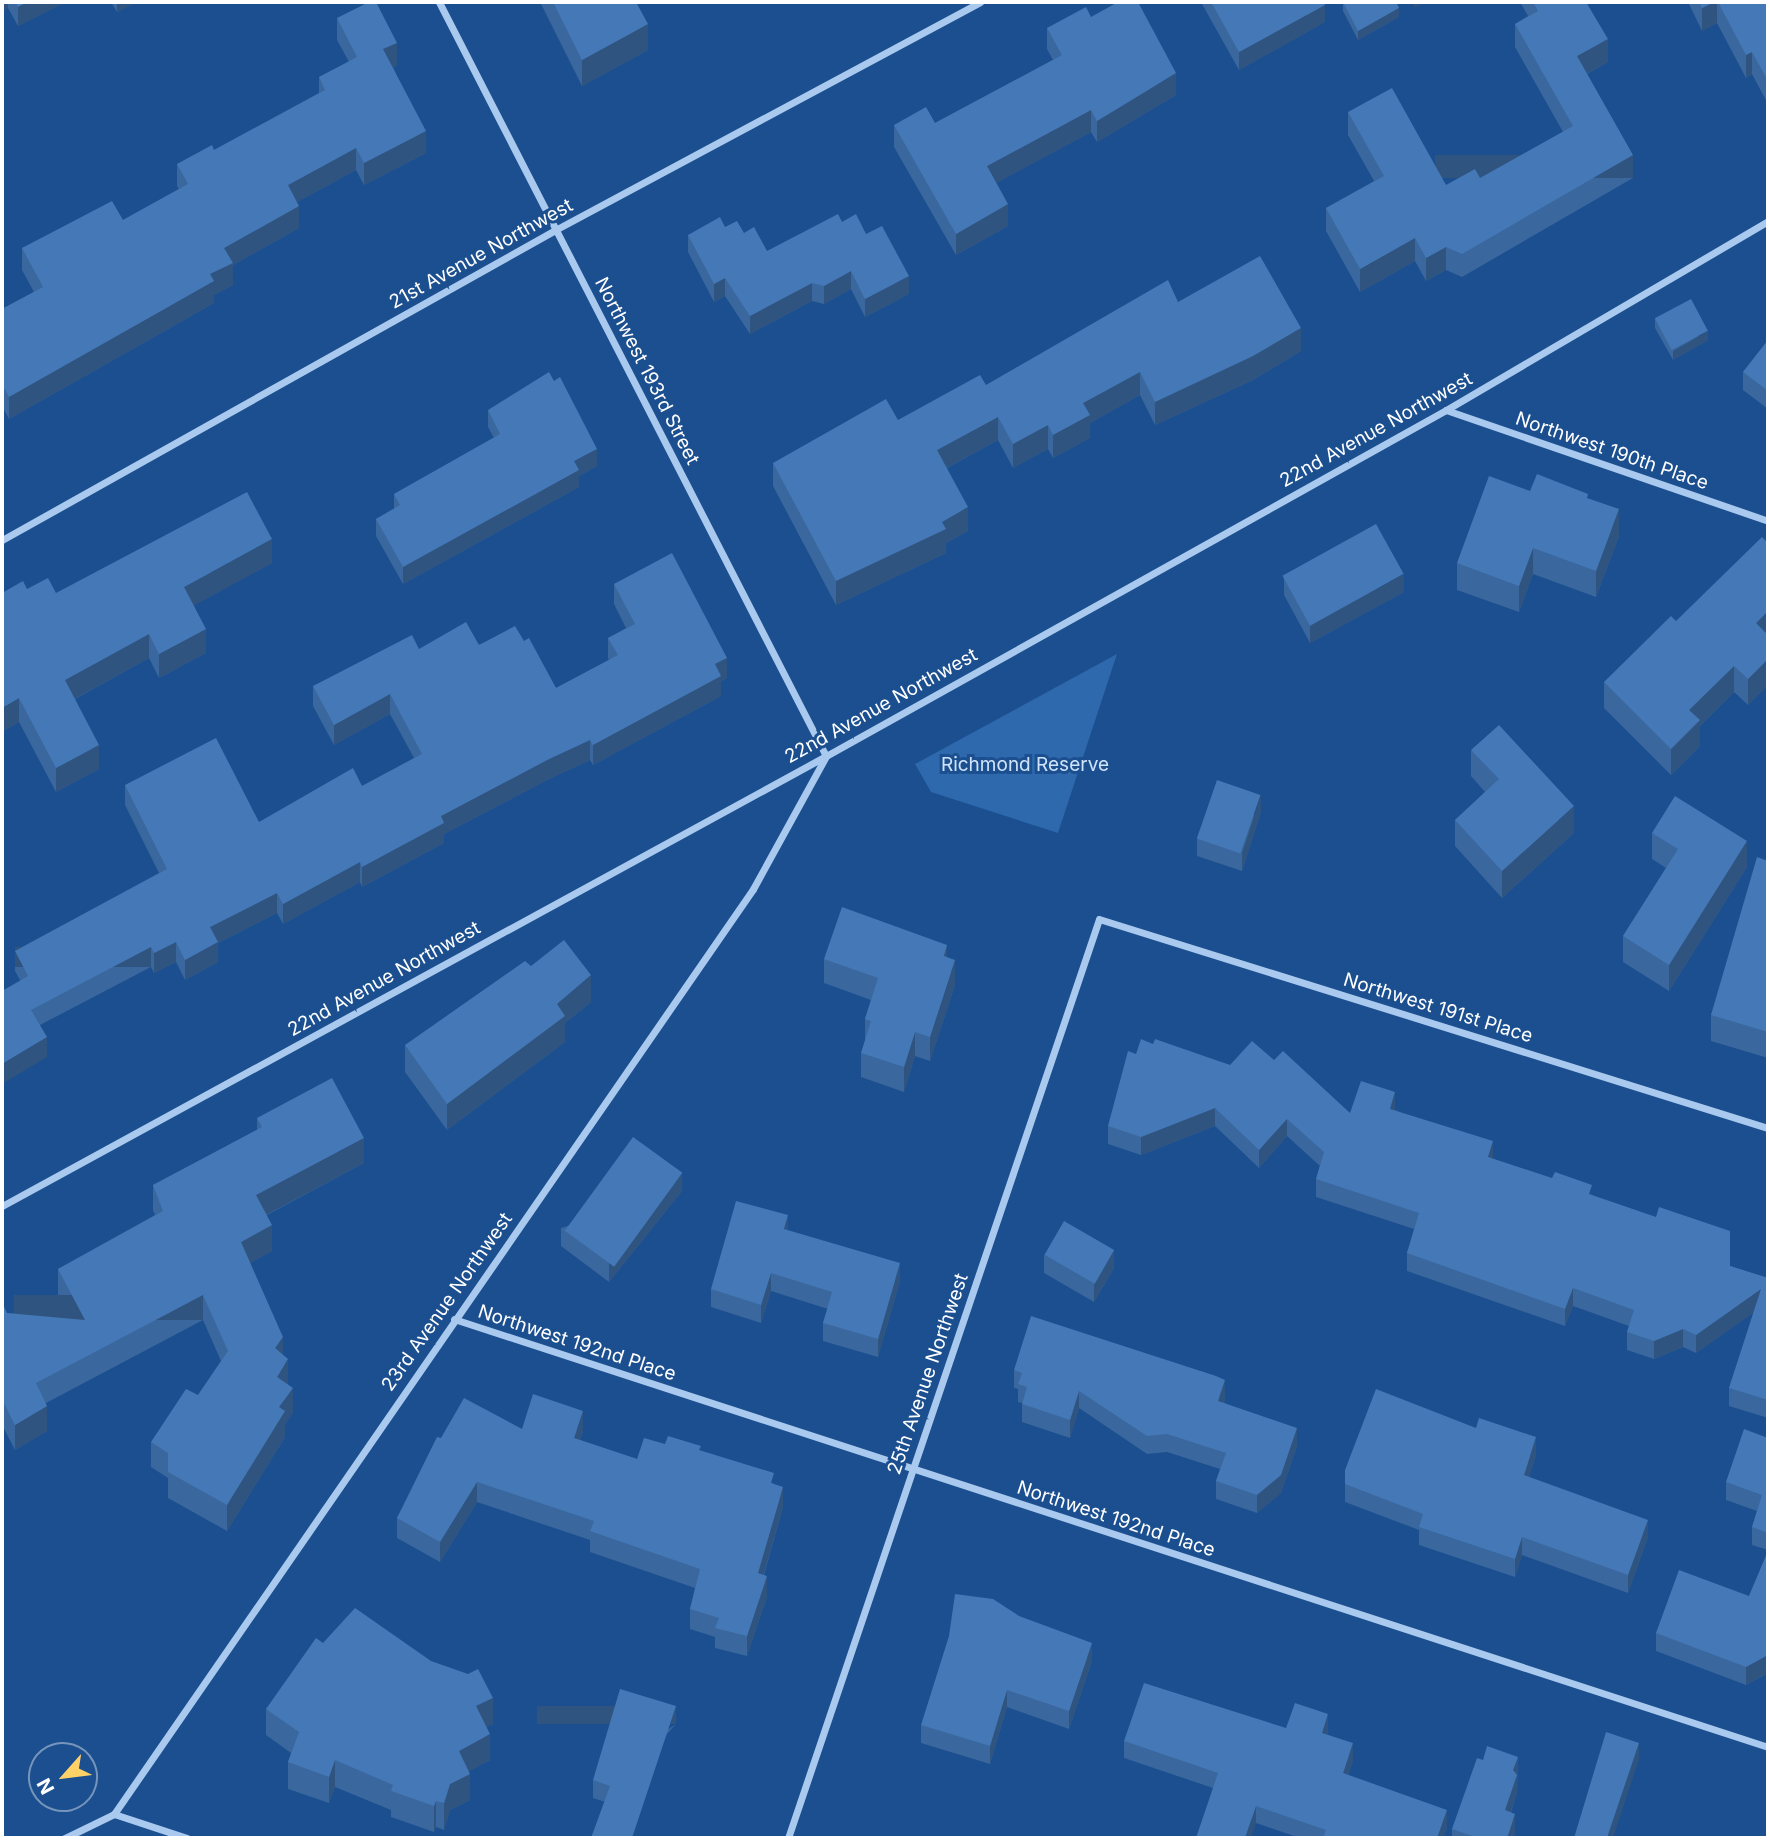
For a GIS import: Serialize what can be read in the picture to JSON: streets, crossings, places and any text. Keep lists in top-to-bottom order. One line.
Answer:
{"streets":{"street":["21st Avenue Northwest","Northwest 193rd Street","22nd Avenue Northwest","Northwest 190th Place","Northwest 191st Place","23rd Avenue Northwest","Northwest 192nd Place","25th Avenue Northwest"]},"crossings":[["21st Avenue Northwest","Northwest 193rd Street"],["Northwest 193rd Street","22nd Avenue Northwest"],["Northwest 193rd Street","23rd Avenue Northwest"],["22nd Avenue Northwest","Northwest 190th Place"],["22nd Avenue Northwest","23rd Avenue Northwest"],["Northwest 191st Place","25th Avenue Northwest"],["23rd Avenue Northwest","Northwest 192nd Place"],["Northwest 192nd Place","25th Avenue Northwest"]],"parks":["Richmond Reserve"],"north":"bottom left"}
